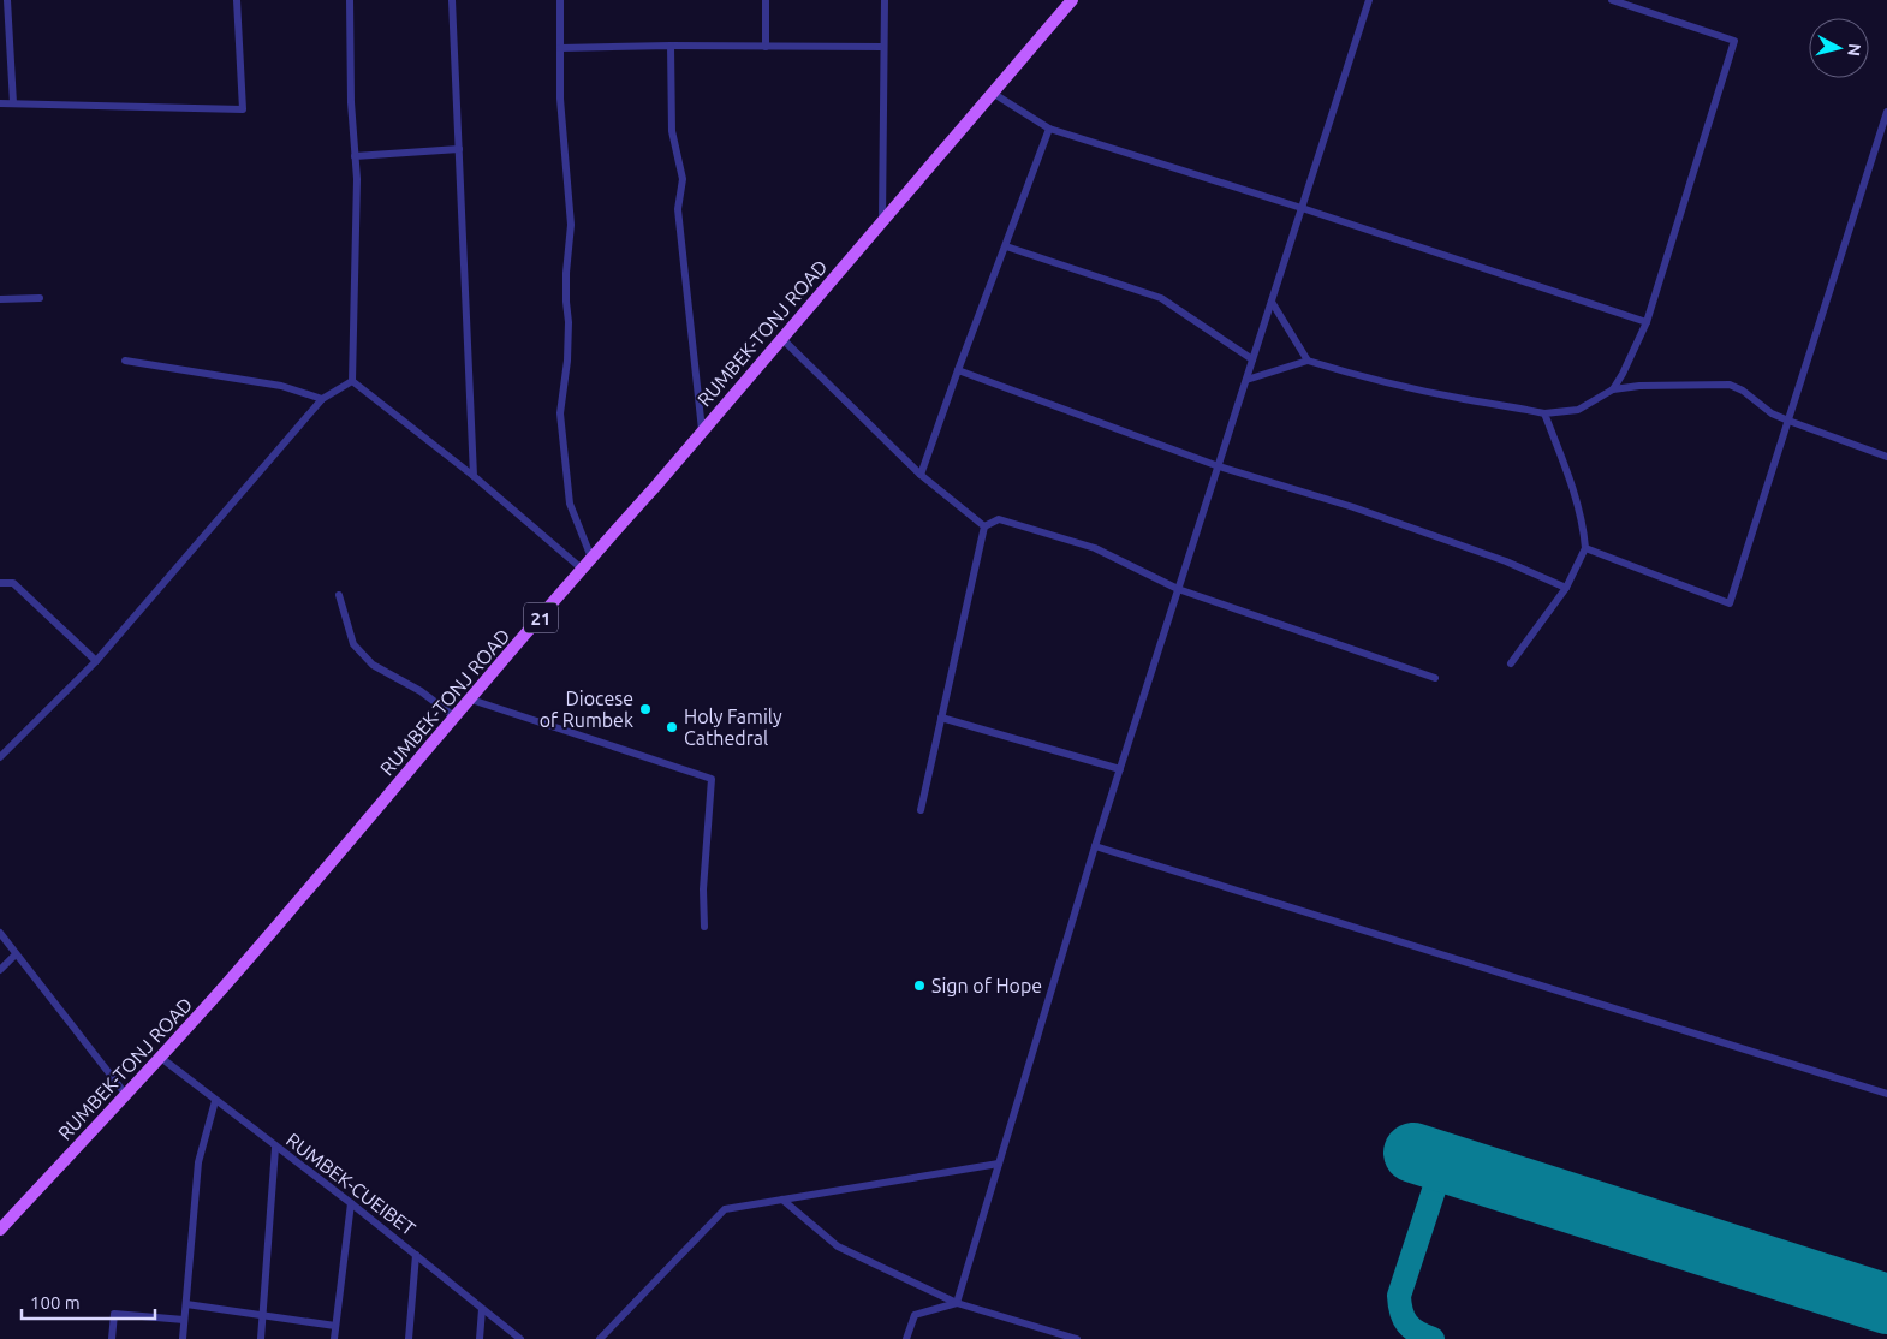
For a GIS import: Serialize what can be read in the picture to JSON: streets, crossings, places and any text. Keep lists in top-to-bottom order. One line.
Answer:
{"streets":{"main road":["RUMBEK-TONJ ROAD","21"],"street":["RUMBEK-CUEIBET"]},"crossings":[["RUMBEK-TONJ ROAD","RUMBEK-CUEIBET"]],"places":["Diocese of Rumbek","Holy Family Cathedral","Sign of Hope"],"scale_bar":"100 m","north":"right"}
